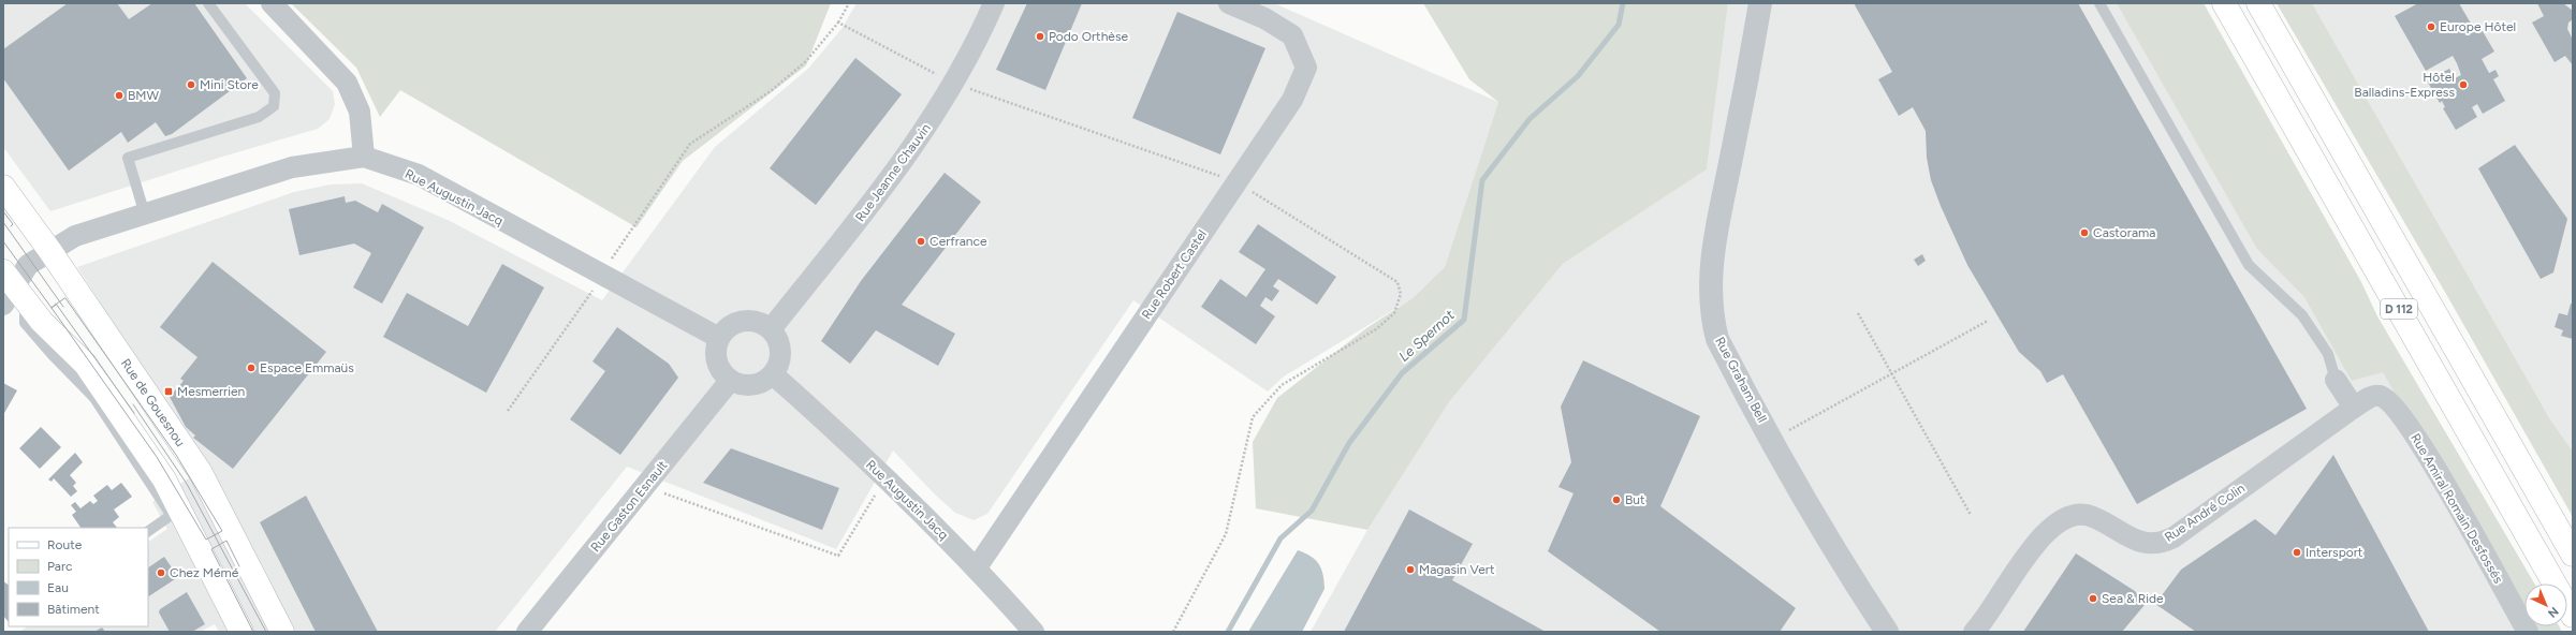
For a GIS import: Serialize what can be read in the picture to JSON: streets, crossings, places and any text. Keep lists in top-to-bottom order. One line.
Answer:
{"streets":{"main road":["D 112","Rue de Gouesnou"],"street":["Rue Jeanne Chauvin","Rue Augustin Jacq","Rue Robert Castel","Rue Graham Bell","Rue Gaston Esnault","Rue Amiral Romain Desfossés","Rue André Colin"]},"crossings":[["Rue Jeanne Chauvin","Rue Augustin Jacq"],["Rue Jeanne Chauvin","Rue Gaston Esnault"],["Rue Augustin Jacq","Rue Robert Castel"],["Rue Augustin Jacq","Rue de Gouesnou"],["Rue Augustin Jacq","Rue Gaston Esnault"],["Rue Amiral Romain Desfossés","Rue André Colin"]],"water":["Le Spernot"],"places":{"other":["Europe Hôtel","Podo Orthèse","Mini Store","Hôtel Balladins-Express","BMW","Castorama","Cerfrance","Espace Emmaüs","But","Intersport","Magasin Vert","Chez Mémé","Sea & Ride"],"transit":["Mesmerrien"]},"legend":["Route","Parc","Eau","Bâtiment"],"north":"bottom right"}
